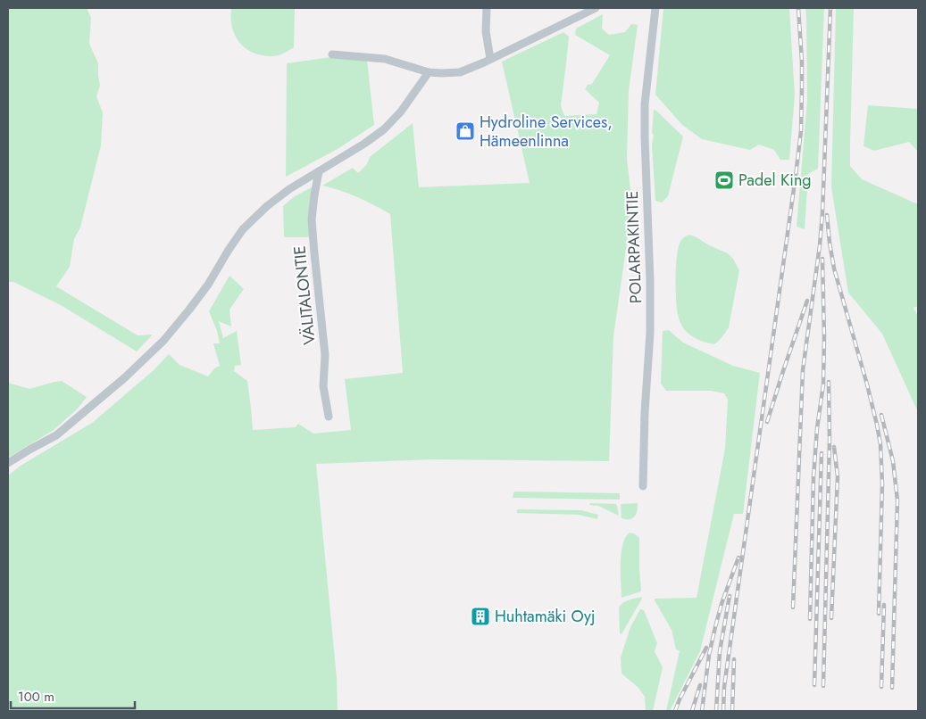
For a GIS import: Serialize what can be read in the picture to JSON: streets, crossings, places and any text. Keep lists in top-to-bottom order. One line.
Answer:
{"streets":{"street":["POLARPAKINTIE","VÄLITALONTIE"]},"places":{"shop":["Hydroline Services, Hämeenlinna"],"sports":["Padel King"],"building":["Huhtamäki Oyj"]},"scale_bar":"100 m"}
